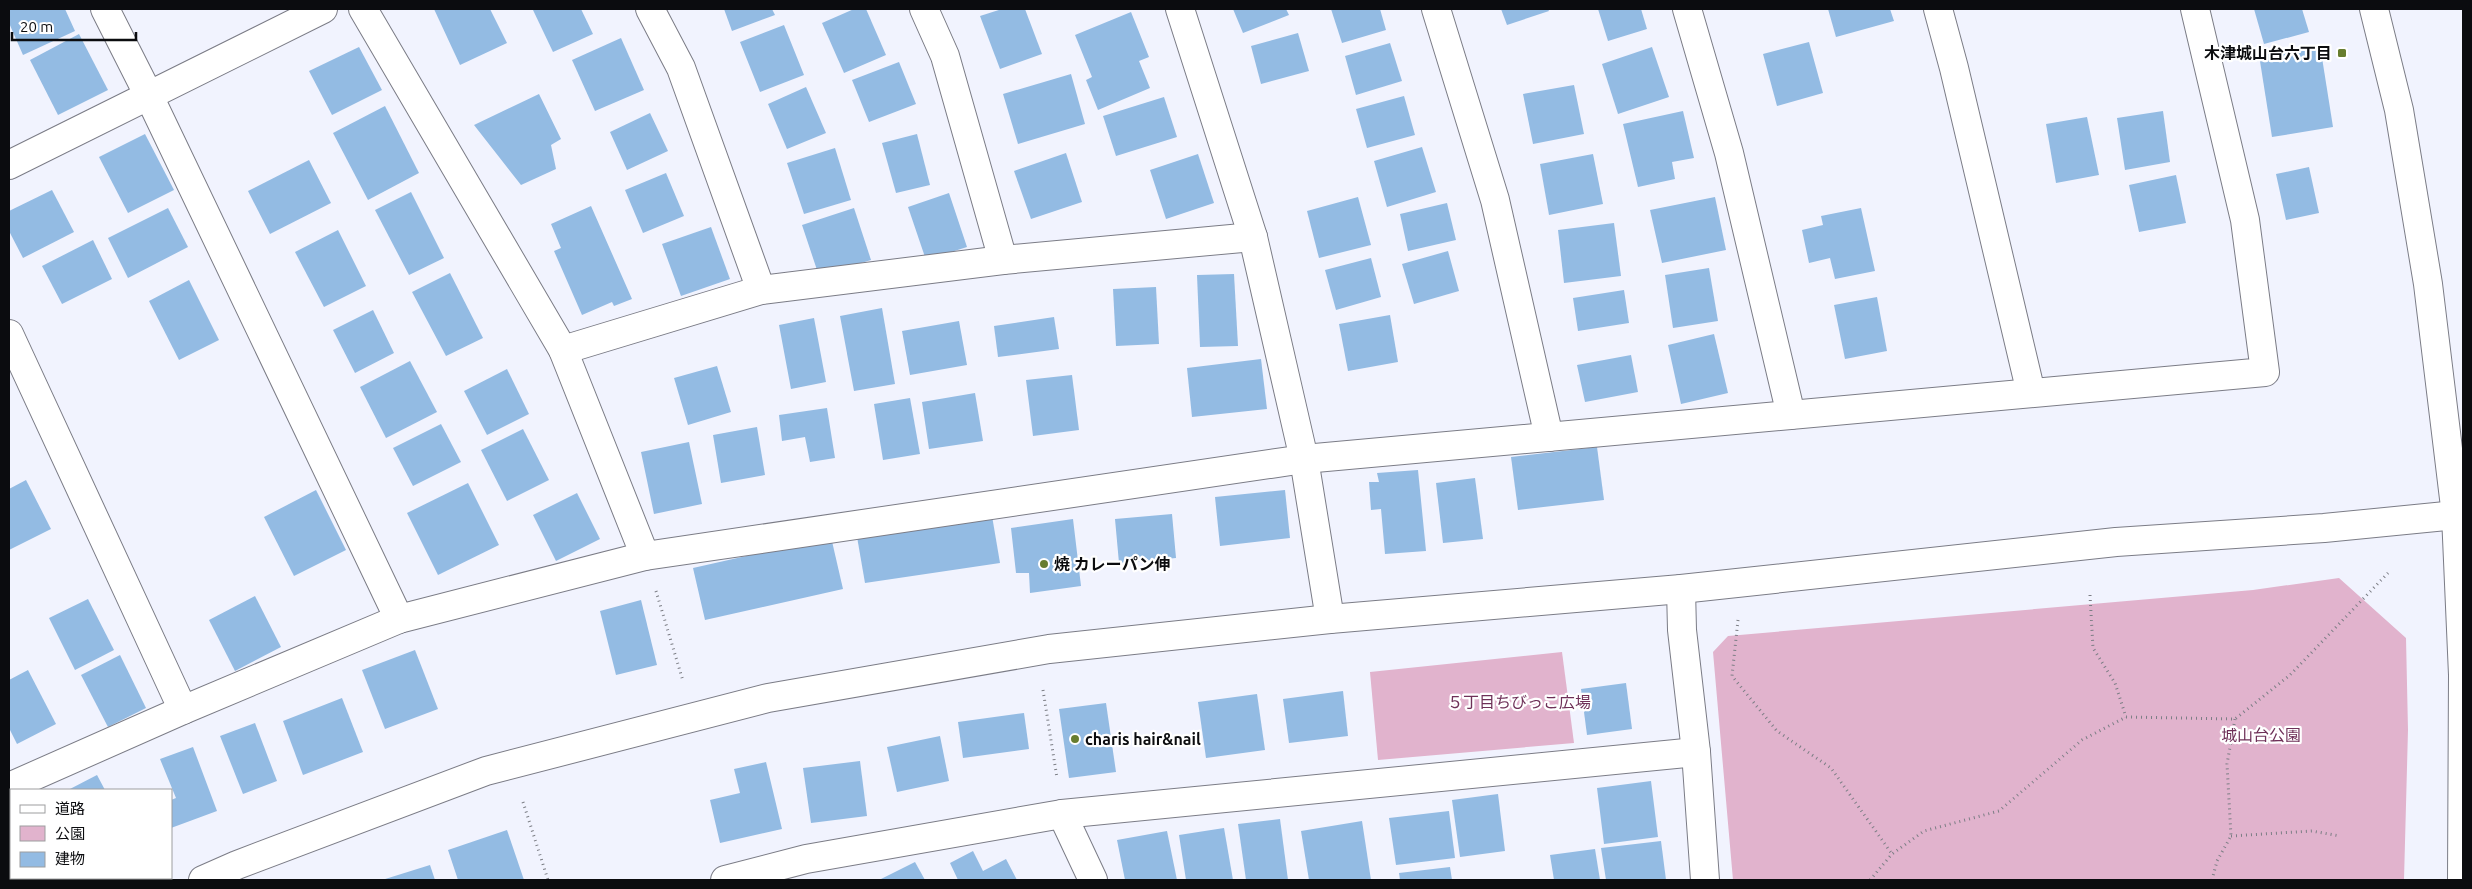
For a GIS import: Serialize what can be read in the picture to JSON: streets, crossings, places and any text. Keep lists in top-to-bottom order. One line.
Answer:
{"parks":["５丁目ちびっこ広場","城山台公園"],"places":{"transit":["木津城山台六丁目"],"other":["焼 カレーパン伸","charis hair&nail"]},"legend":["道路","公園","建物"],"scale_bar":"20 m"}
